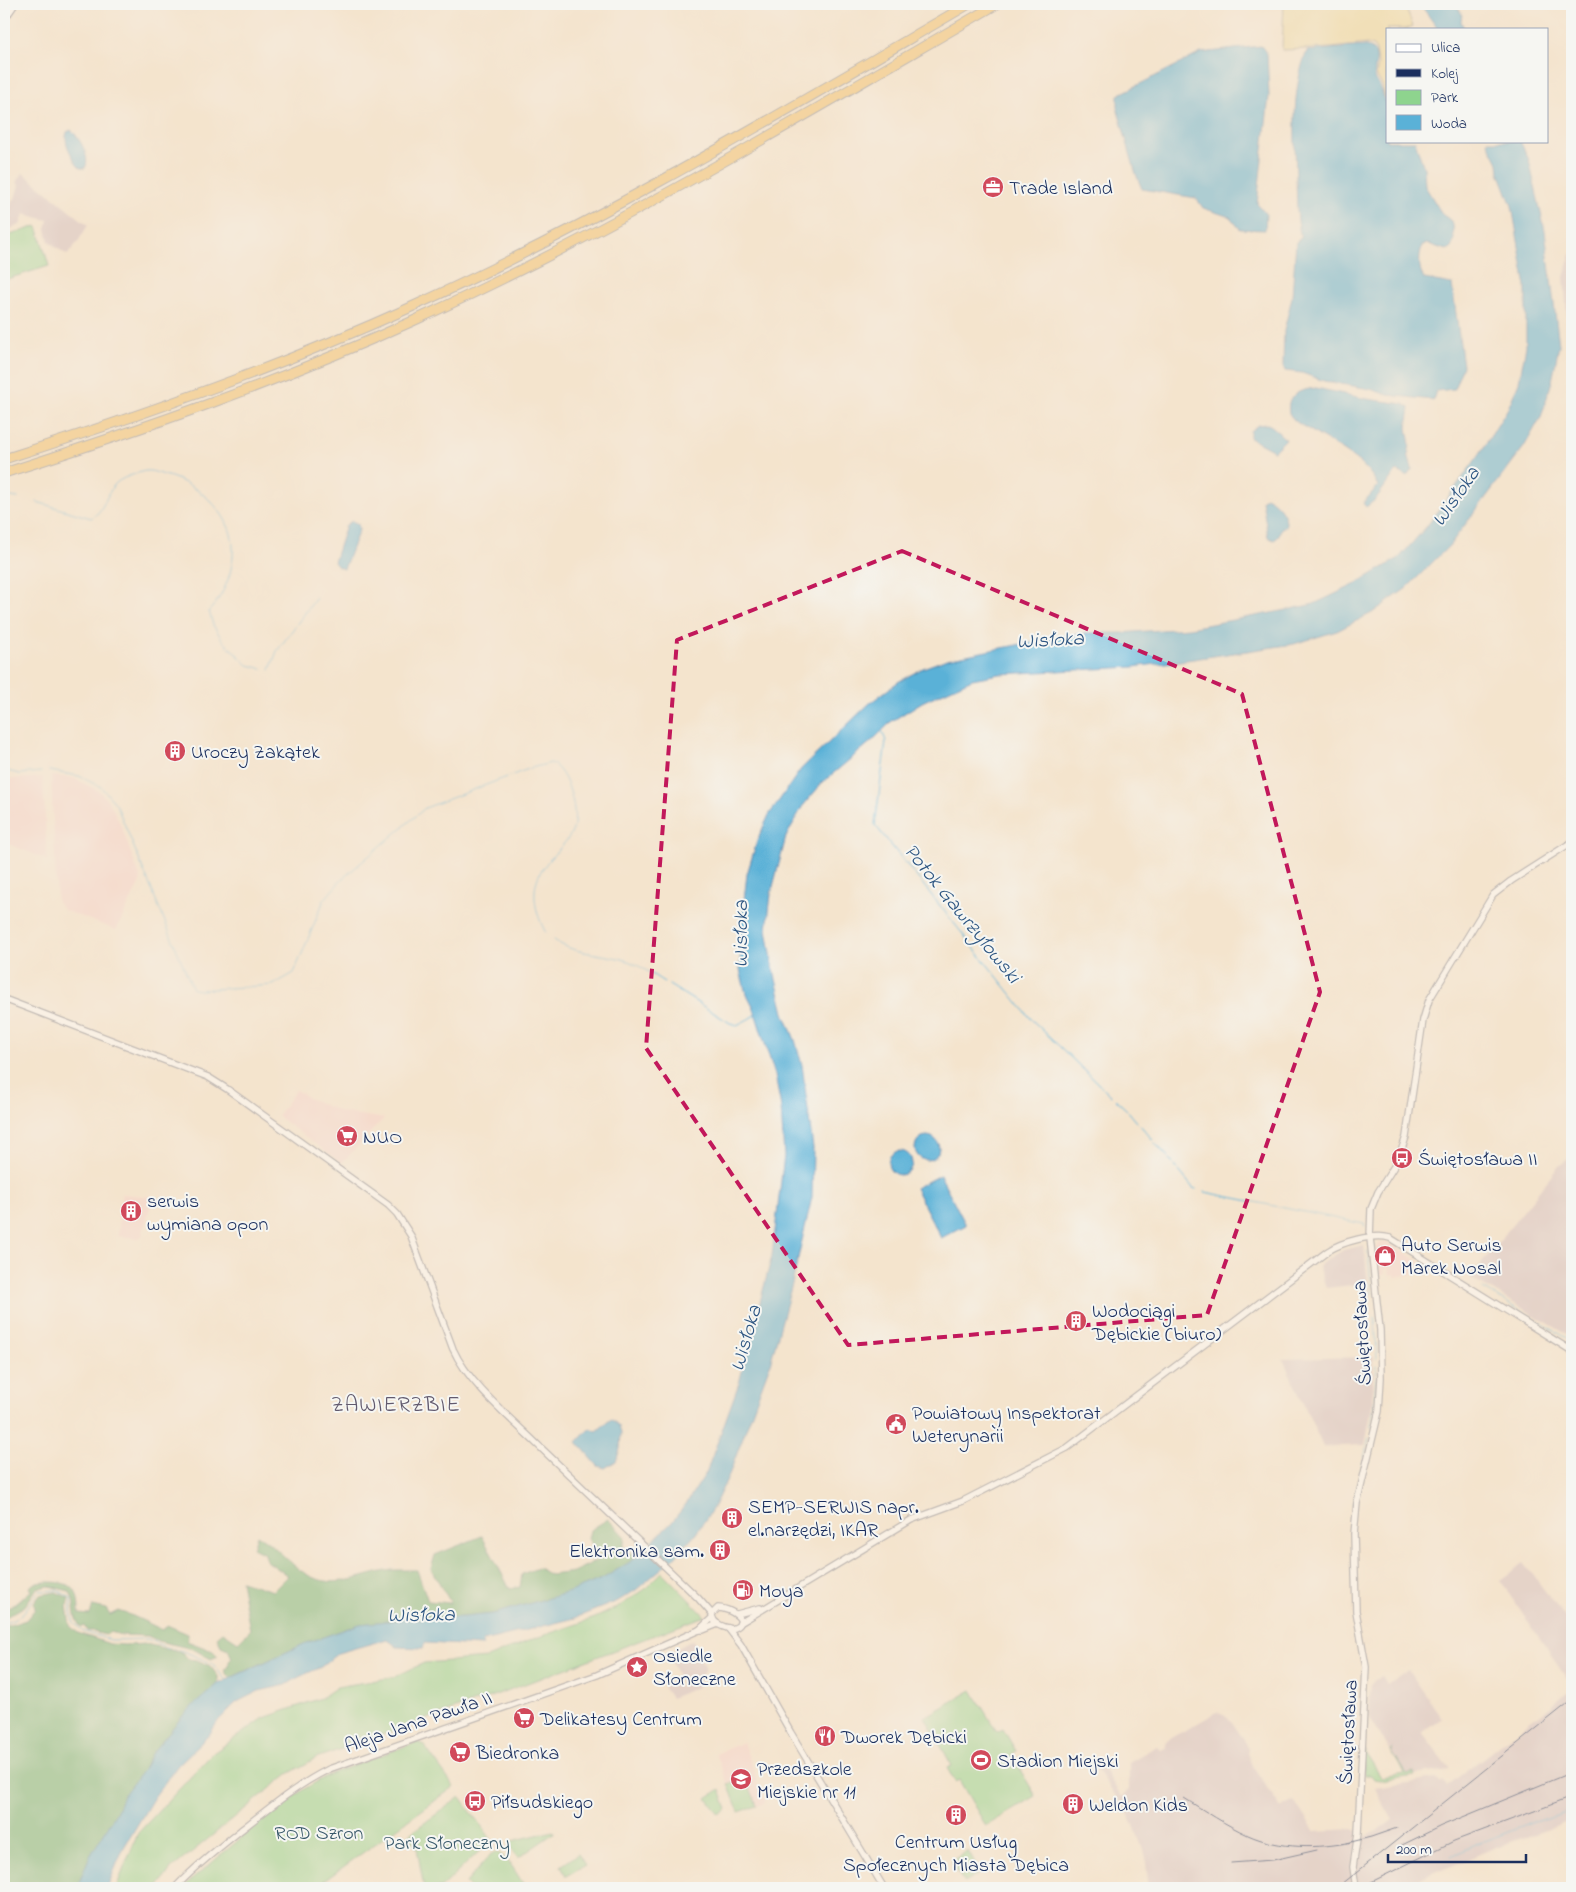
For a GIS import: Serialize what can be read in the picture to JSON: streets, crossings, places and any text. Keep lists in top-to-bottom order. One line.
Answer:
{"streets":{"street":["Świętosława","Aleja Jana Pawła II"]},"districts":["ZAWIERZBIE"],"water":["Wisłoka","Potok Gawrzyłowski"],"parks":["ROD Szron","Park Słoneczny"],"places":{"office":["Trade Island"],"building":["Uroczy Zakątek","serwis wymiana opon","Wodociągi Dębickie (biuro)","SEMP-SERWIS napr. el.narzędzi, IKAR","Elektronika sam.","Weldon Kids","Centrum Usług Społecznych Miasta Dębica"],"supermarket":["NUO","Delikatesy Centrum","Biedronka"],"bus stop":["Świętosława II","Piłsudskiego"],"shop":["Auto Serwis Marek Nosal"],"public building":["Powiatowy Inspektorat Weterynarii"],"fuel station":["Moya"],"place":["Osiedle Słoneczne"],"restaurant":["Dworek Dębicki"],"sports":["Stadion Miejski"],"school or university":["Przedszkole Miejskie nr 11"]},"legend":["Ulica","Kolej","Park","Woda"],"scale_bar":"200 m"}
